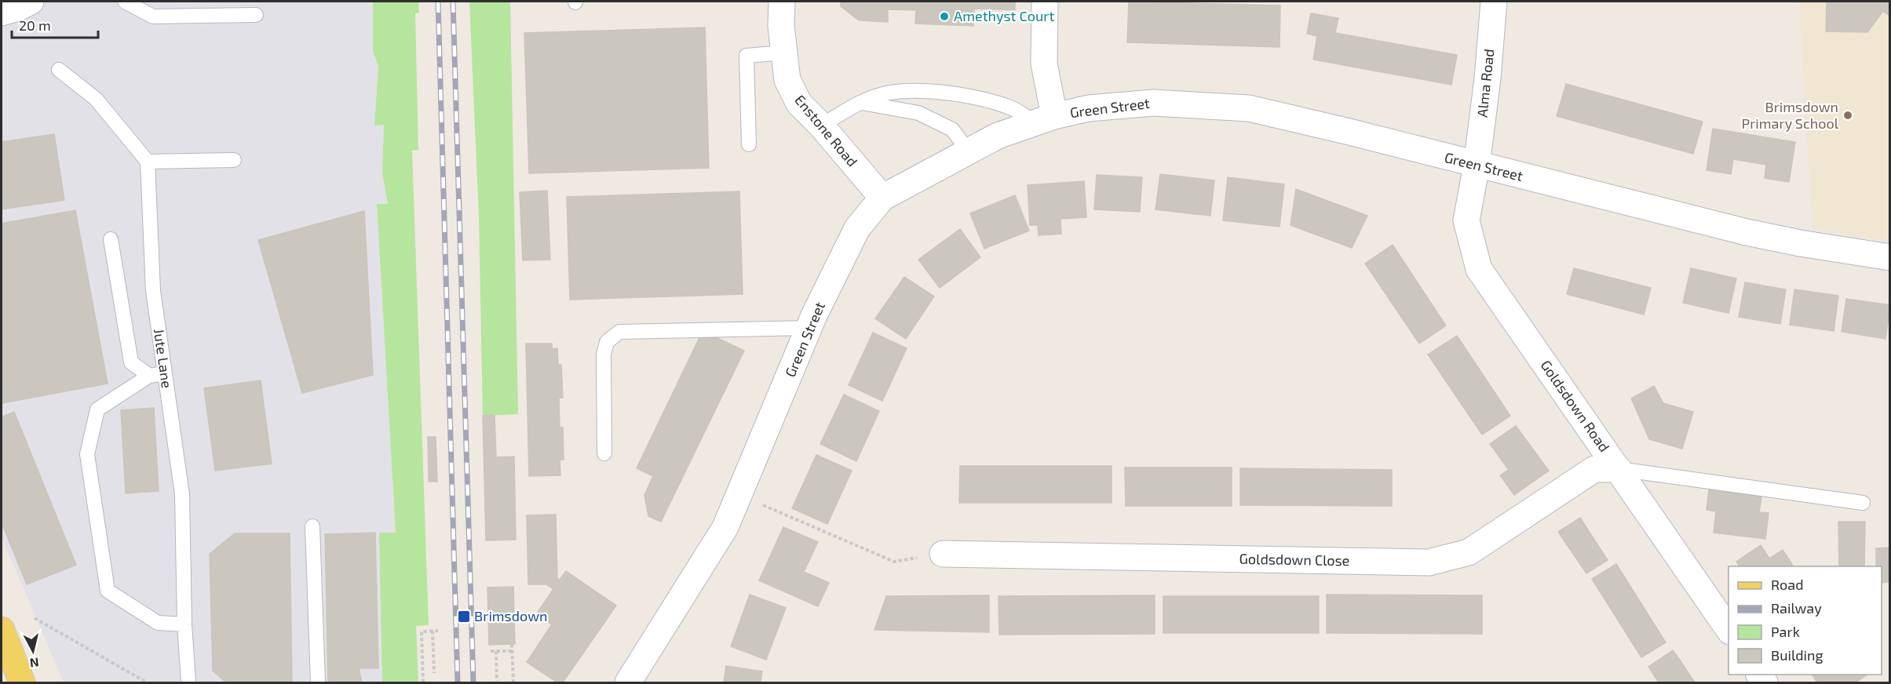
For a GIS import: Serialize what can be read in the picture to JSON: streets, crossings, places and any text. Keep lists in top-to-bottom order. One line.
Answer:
{"streets":{"street":["Alma Road","Green Street","Enstone Road","Goldsdown Road","Goldsdown Close"],"lane":["Jute Lane"]},"crossings":[["Alma Road","Green Street"],["Alma Road","Goldsdown Road"],["Green Street","Enstone Road"],["Green Street","Goldsdown Road"],["Goldsdown Road","Goldsdown Close"]],"places":{"other":["Amethyst Court","Brimsdown Primary School"],"transit":["Brimsdown"]},"legend":["Road","Railway","Park","Building"],"scale_bar":"20 m","north":"bottom"}
